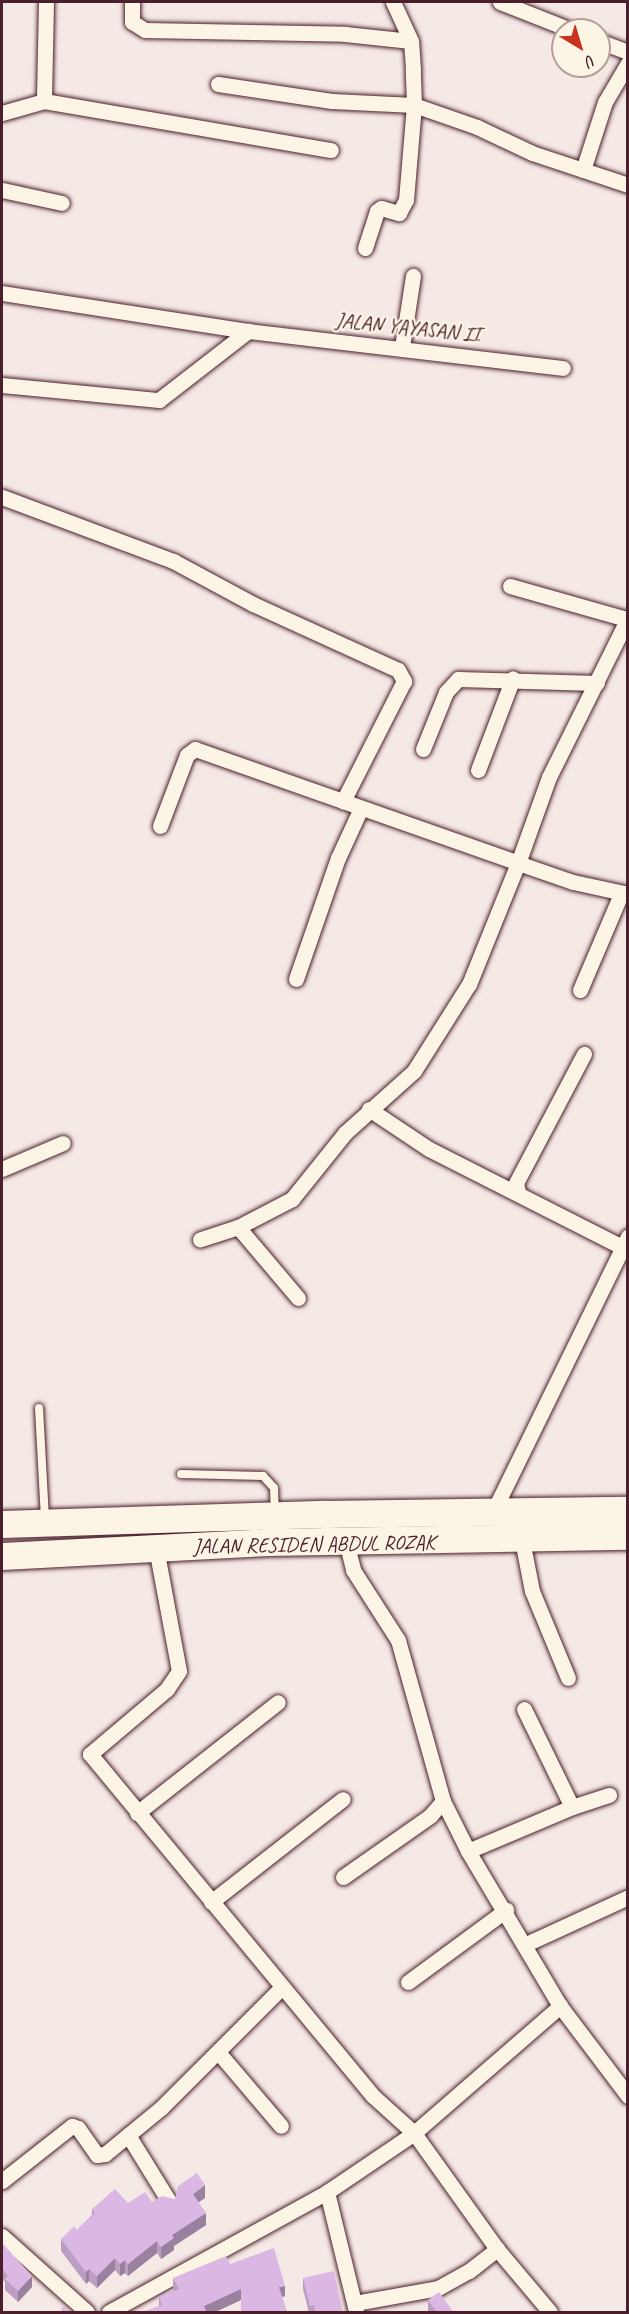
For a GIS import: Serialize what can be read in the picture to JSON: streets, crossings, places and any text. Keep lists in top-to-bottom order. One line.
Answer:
{"streets":{"highway":["JALAN RESIDEN ABDUL ROZAK"],"street":["JALAN YAYASAN II"]},"north":"bottom right"}
